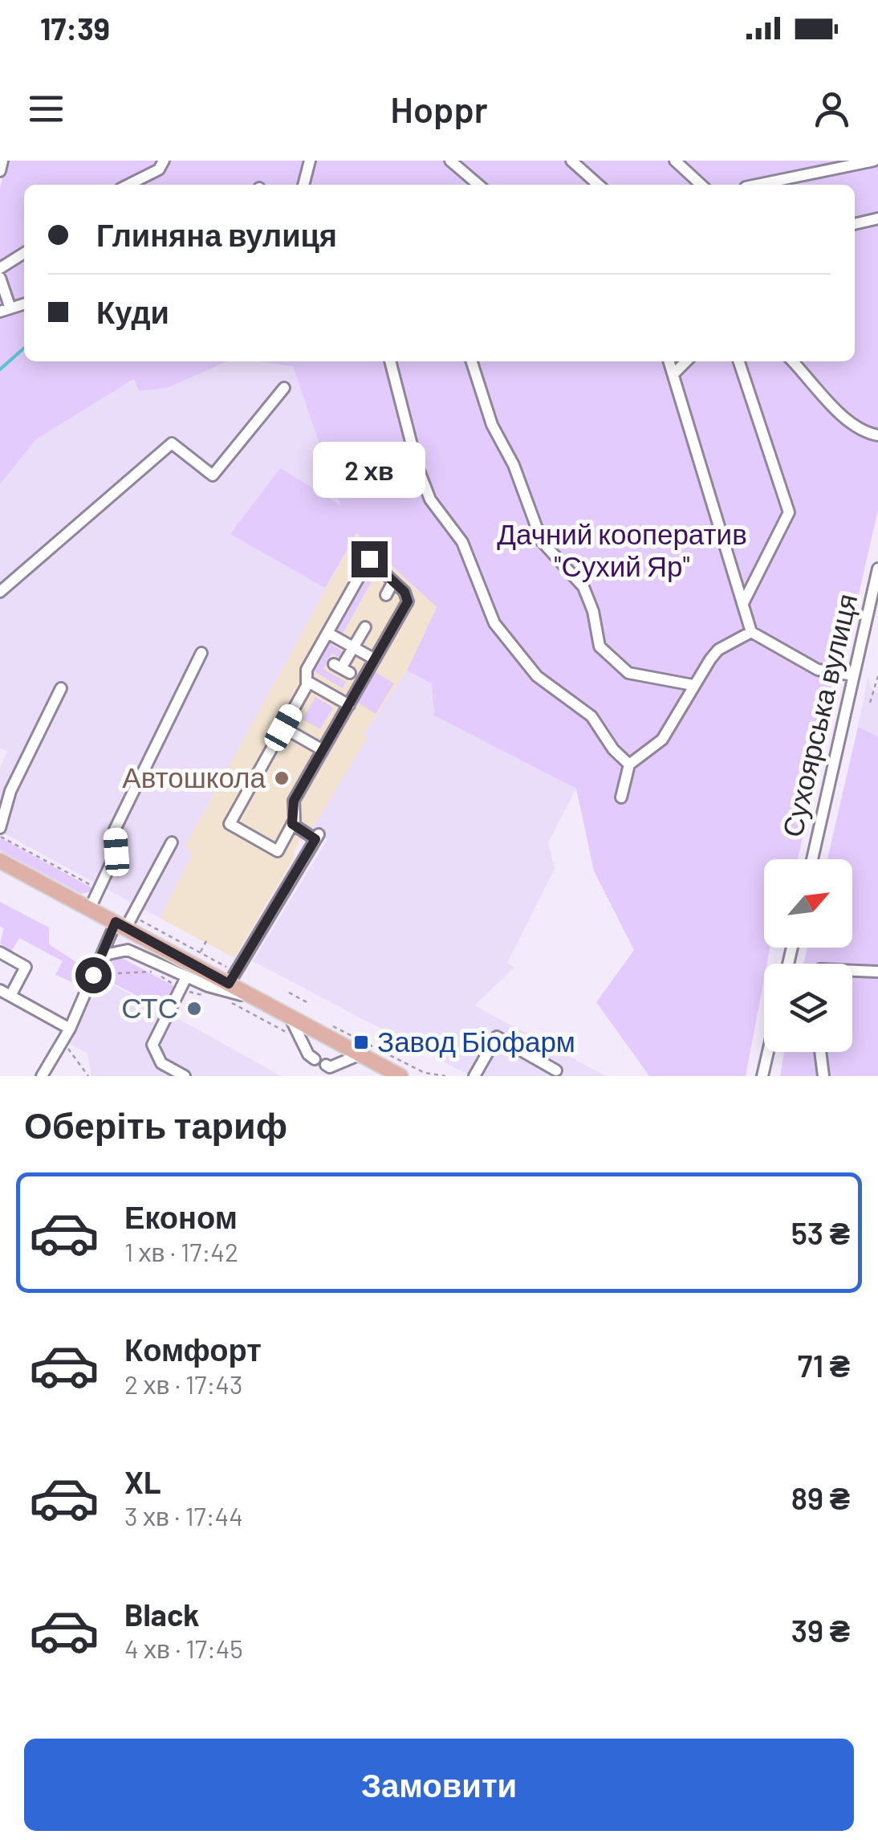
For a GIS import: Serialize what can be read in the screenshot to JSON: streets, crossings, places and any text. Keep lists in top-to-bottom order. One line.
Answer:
{"streets":{"street":["Сухоярська вулиця"]},"parks":["Дачний кооператив \"Сухий Яр\""],"places":{"other":["Автошкола","СТС"],"transit":["Завод Біофарм"]},"north":"top right","page":{"status":"17:39","header":"Hoppr","banner":["Глиняна вулиця","Куди"],"bubble":"2 хв","heading":"Оберіть тариф","list":[{"name":"Економ","note":"1 хв · 17:42","value":"53 ₴"},{"name":"Комфорт","note":"2 хв · 17:43","value":"71 ₴"},{"name":"XL","note":"3 хв · 17:44","value":"89 ₴"},{"name":"Black","note":"4 хв · 17:45","value":"39 ₴"}],"buttons":"Замовити"}}
